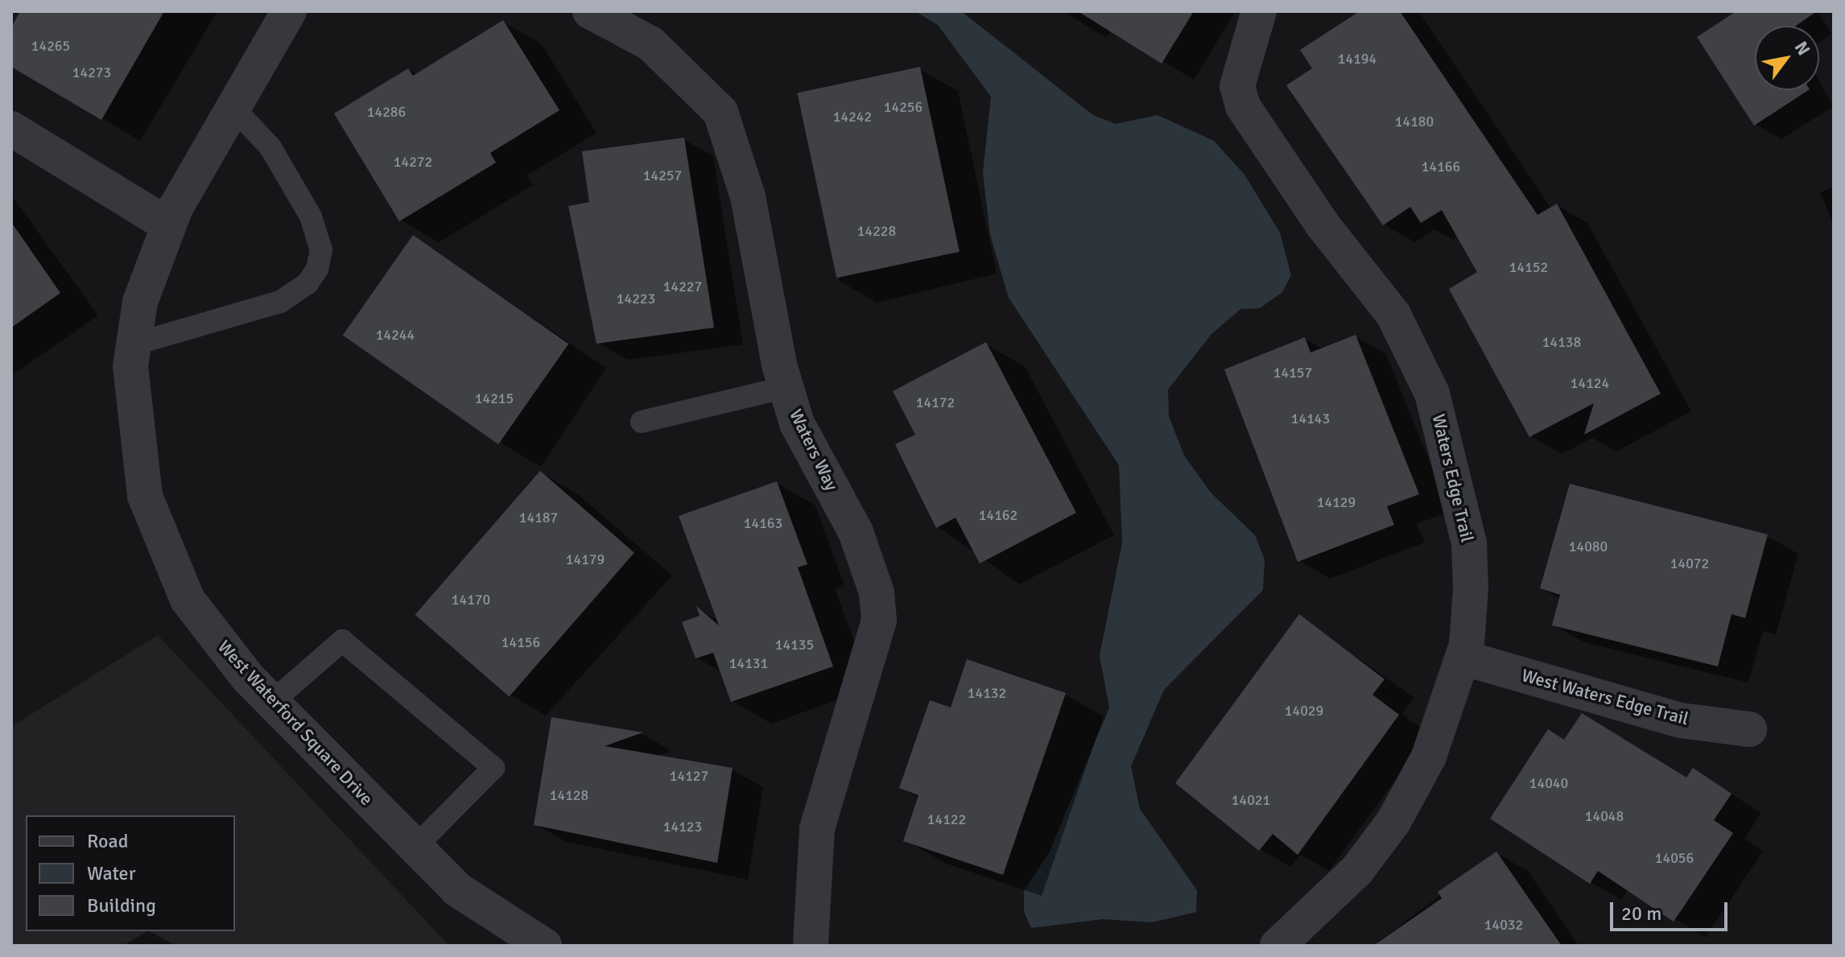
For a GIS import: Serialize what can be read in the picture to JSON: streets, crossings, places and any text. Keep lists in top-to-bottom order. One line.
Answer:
{"streets":{"street":["Waters Way","Waters Edge Trail","West Waters Edge Trail","West Waterford Square Drive"]},"crossings":[["Waters Edge Trail","West Waters Edge Trail"]],"house_numbers":["14265","14194","14273","14256","14286","14242","14180","14272","14166","14257","14228","14152","14227","14223","14244","14138","14157","14124","14215","14172","14143","14129","14162","14187","14163","14080","14179","14072","14170","14156","14135","14131","14132","14029","14127","14040","14128","14021","14048","14122","14123","14056","14032"],"legend":["Road","Water","Building"],"scale_bar":"20 m","north":"top right"}
